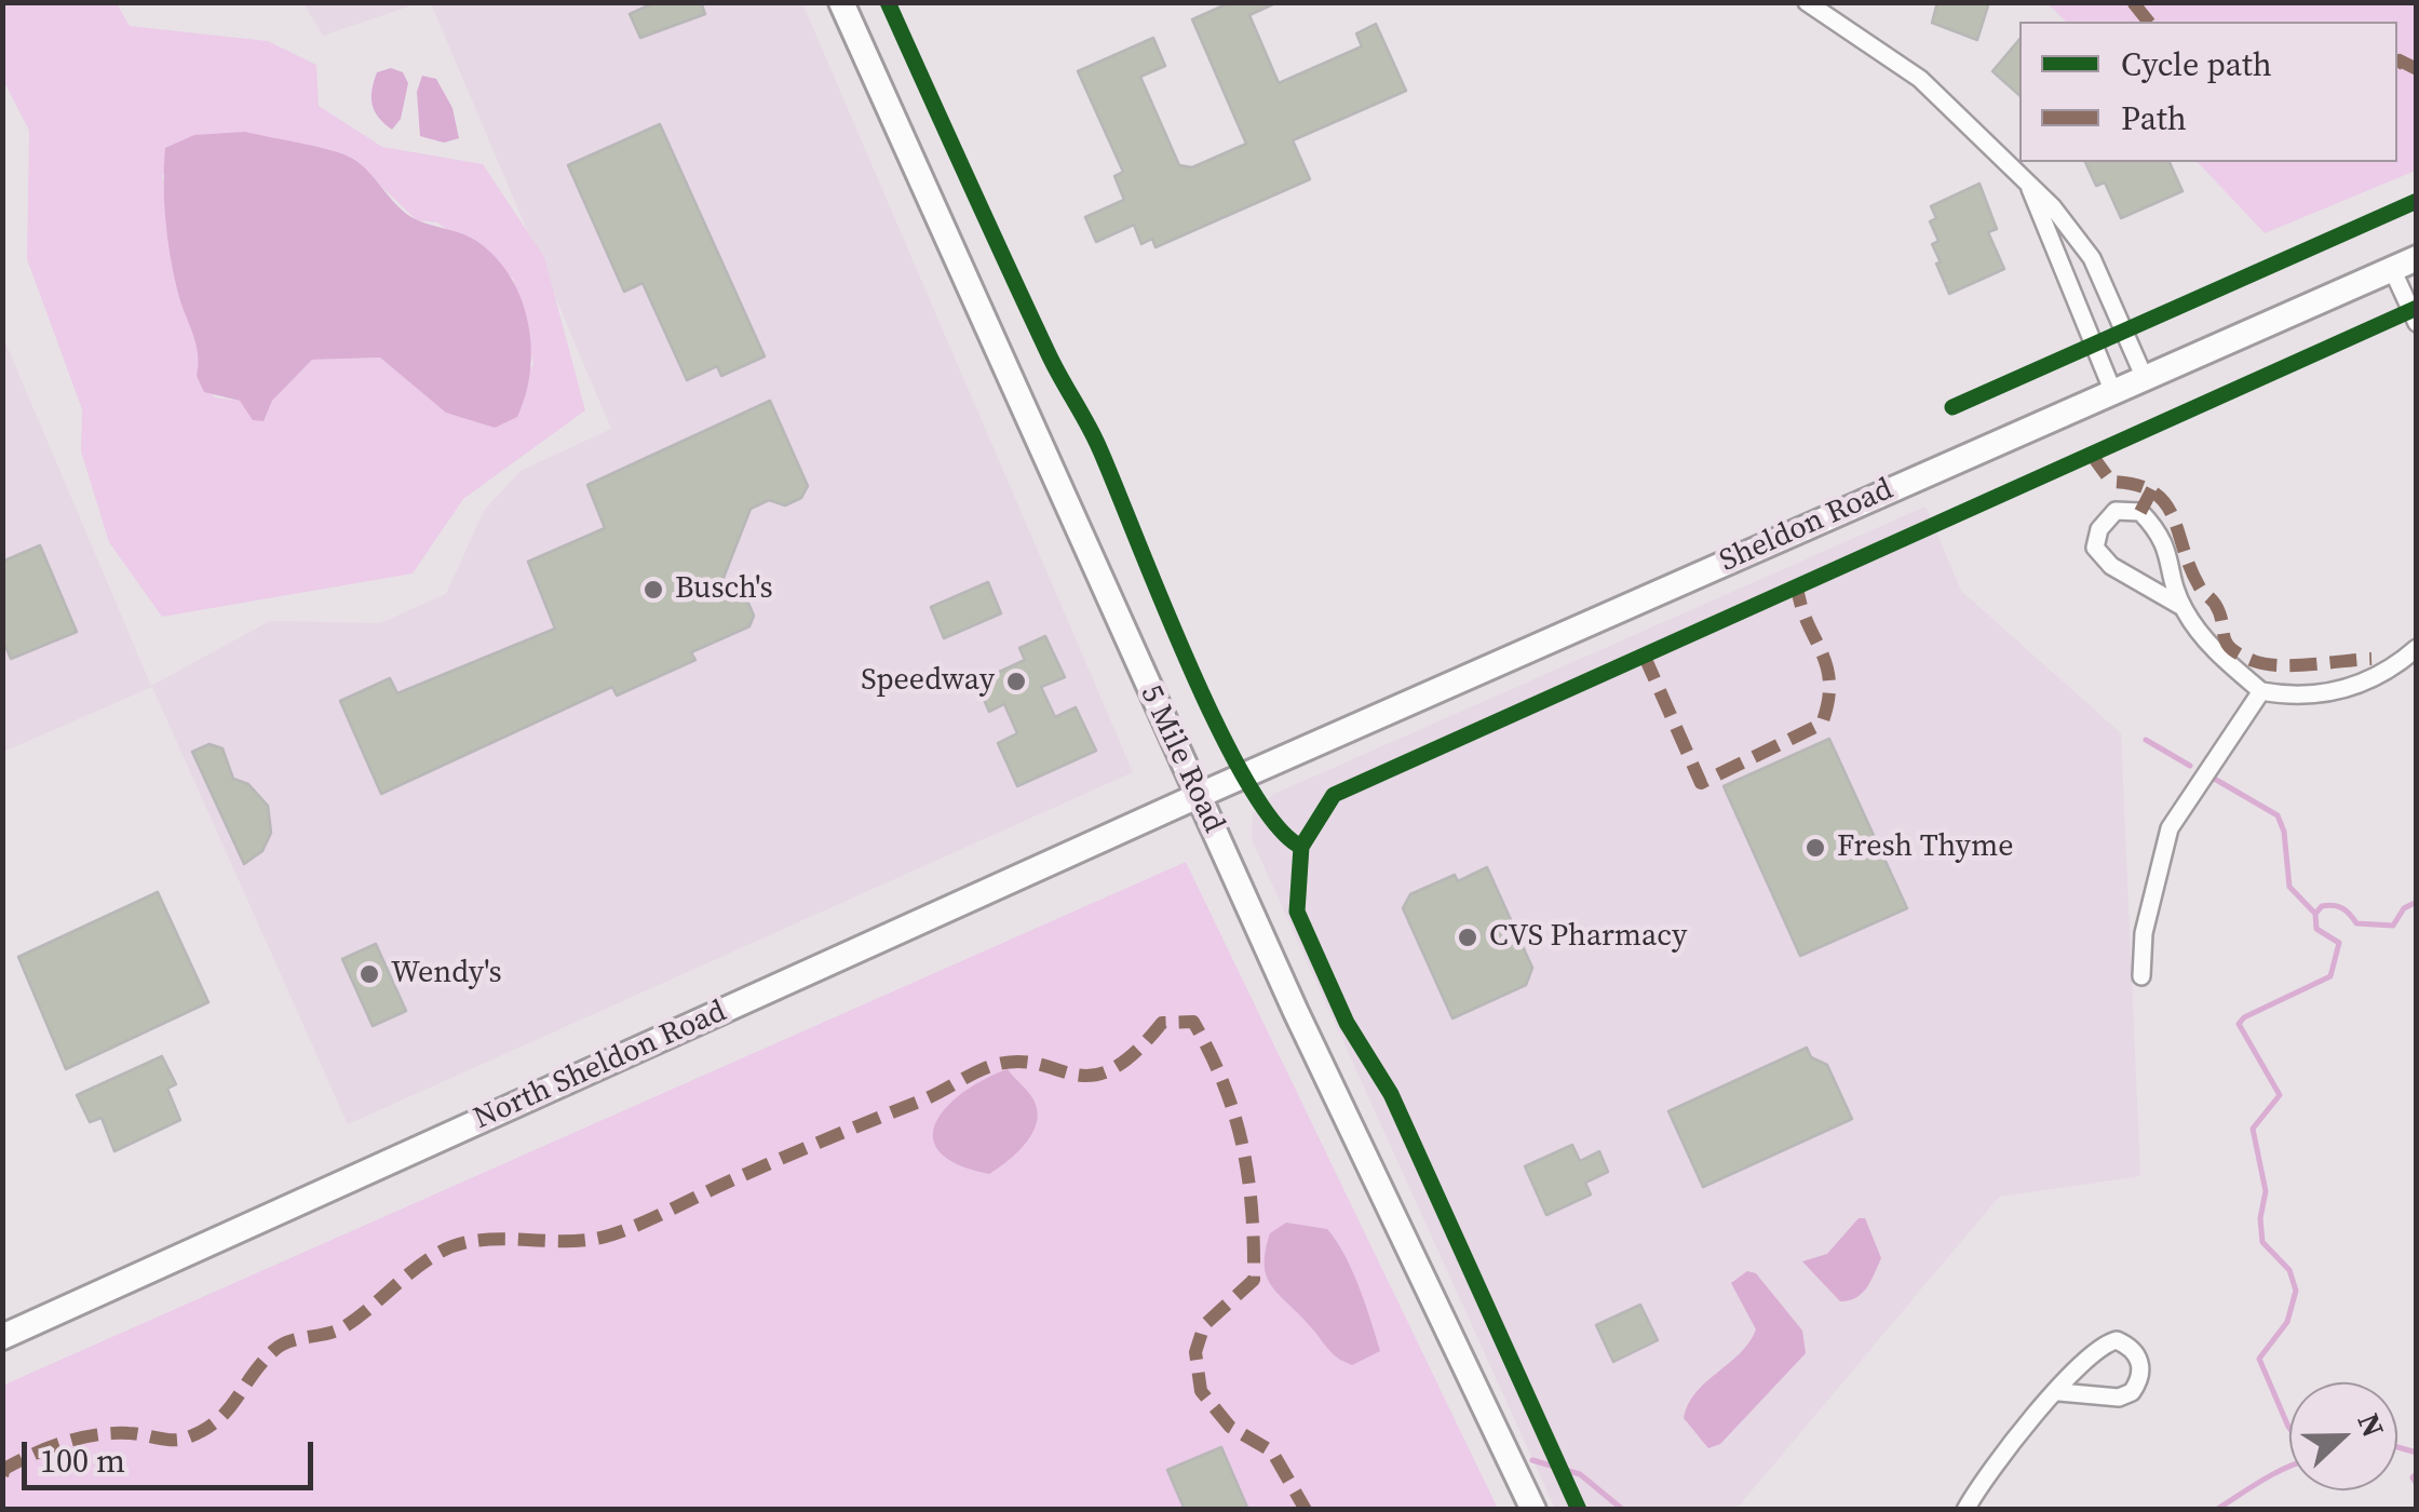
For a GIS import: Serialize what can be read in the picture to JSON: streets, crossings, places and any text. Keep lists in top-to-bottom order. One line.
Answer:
{"streets":{"main road":["Sheldon Road","5 Mile Road","North Sheldon Road"]},"crossings":[["Sheldon Road","5 Mile Road"],["Sheldon Road","North Sheldon Road"],["5 Mile Road","North Sheldon Road"]],"places":["Busch's","Speedway","Fresh Thyme","CVS Pharmacy","Wendy's"],"legend":["Cycle path","Path"],"scale_bar":"100 m","north":"right"}
